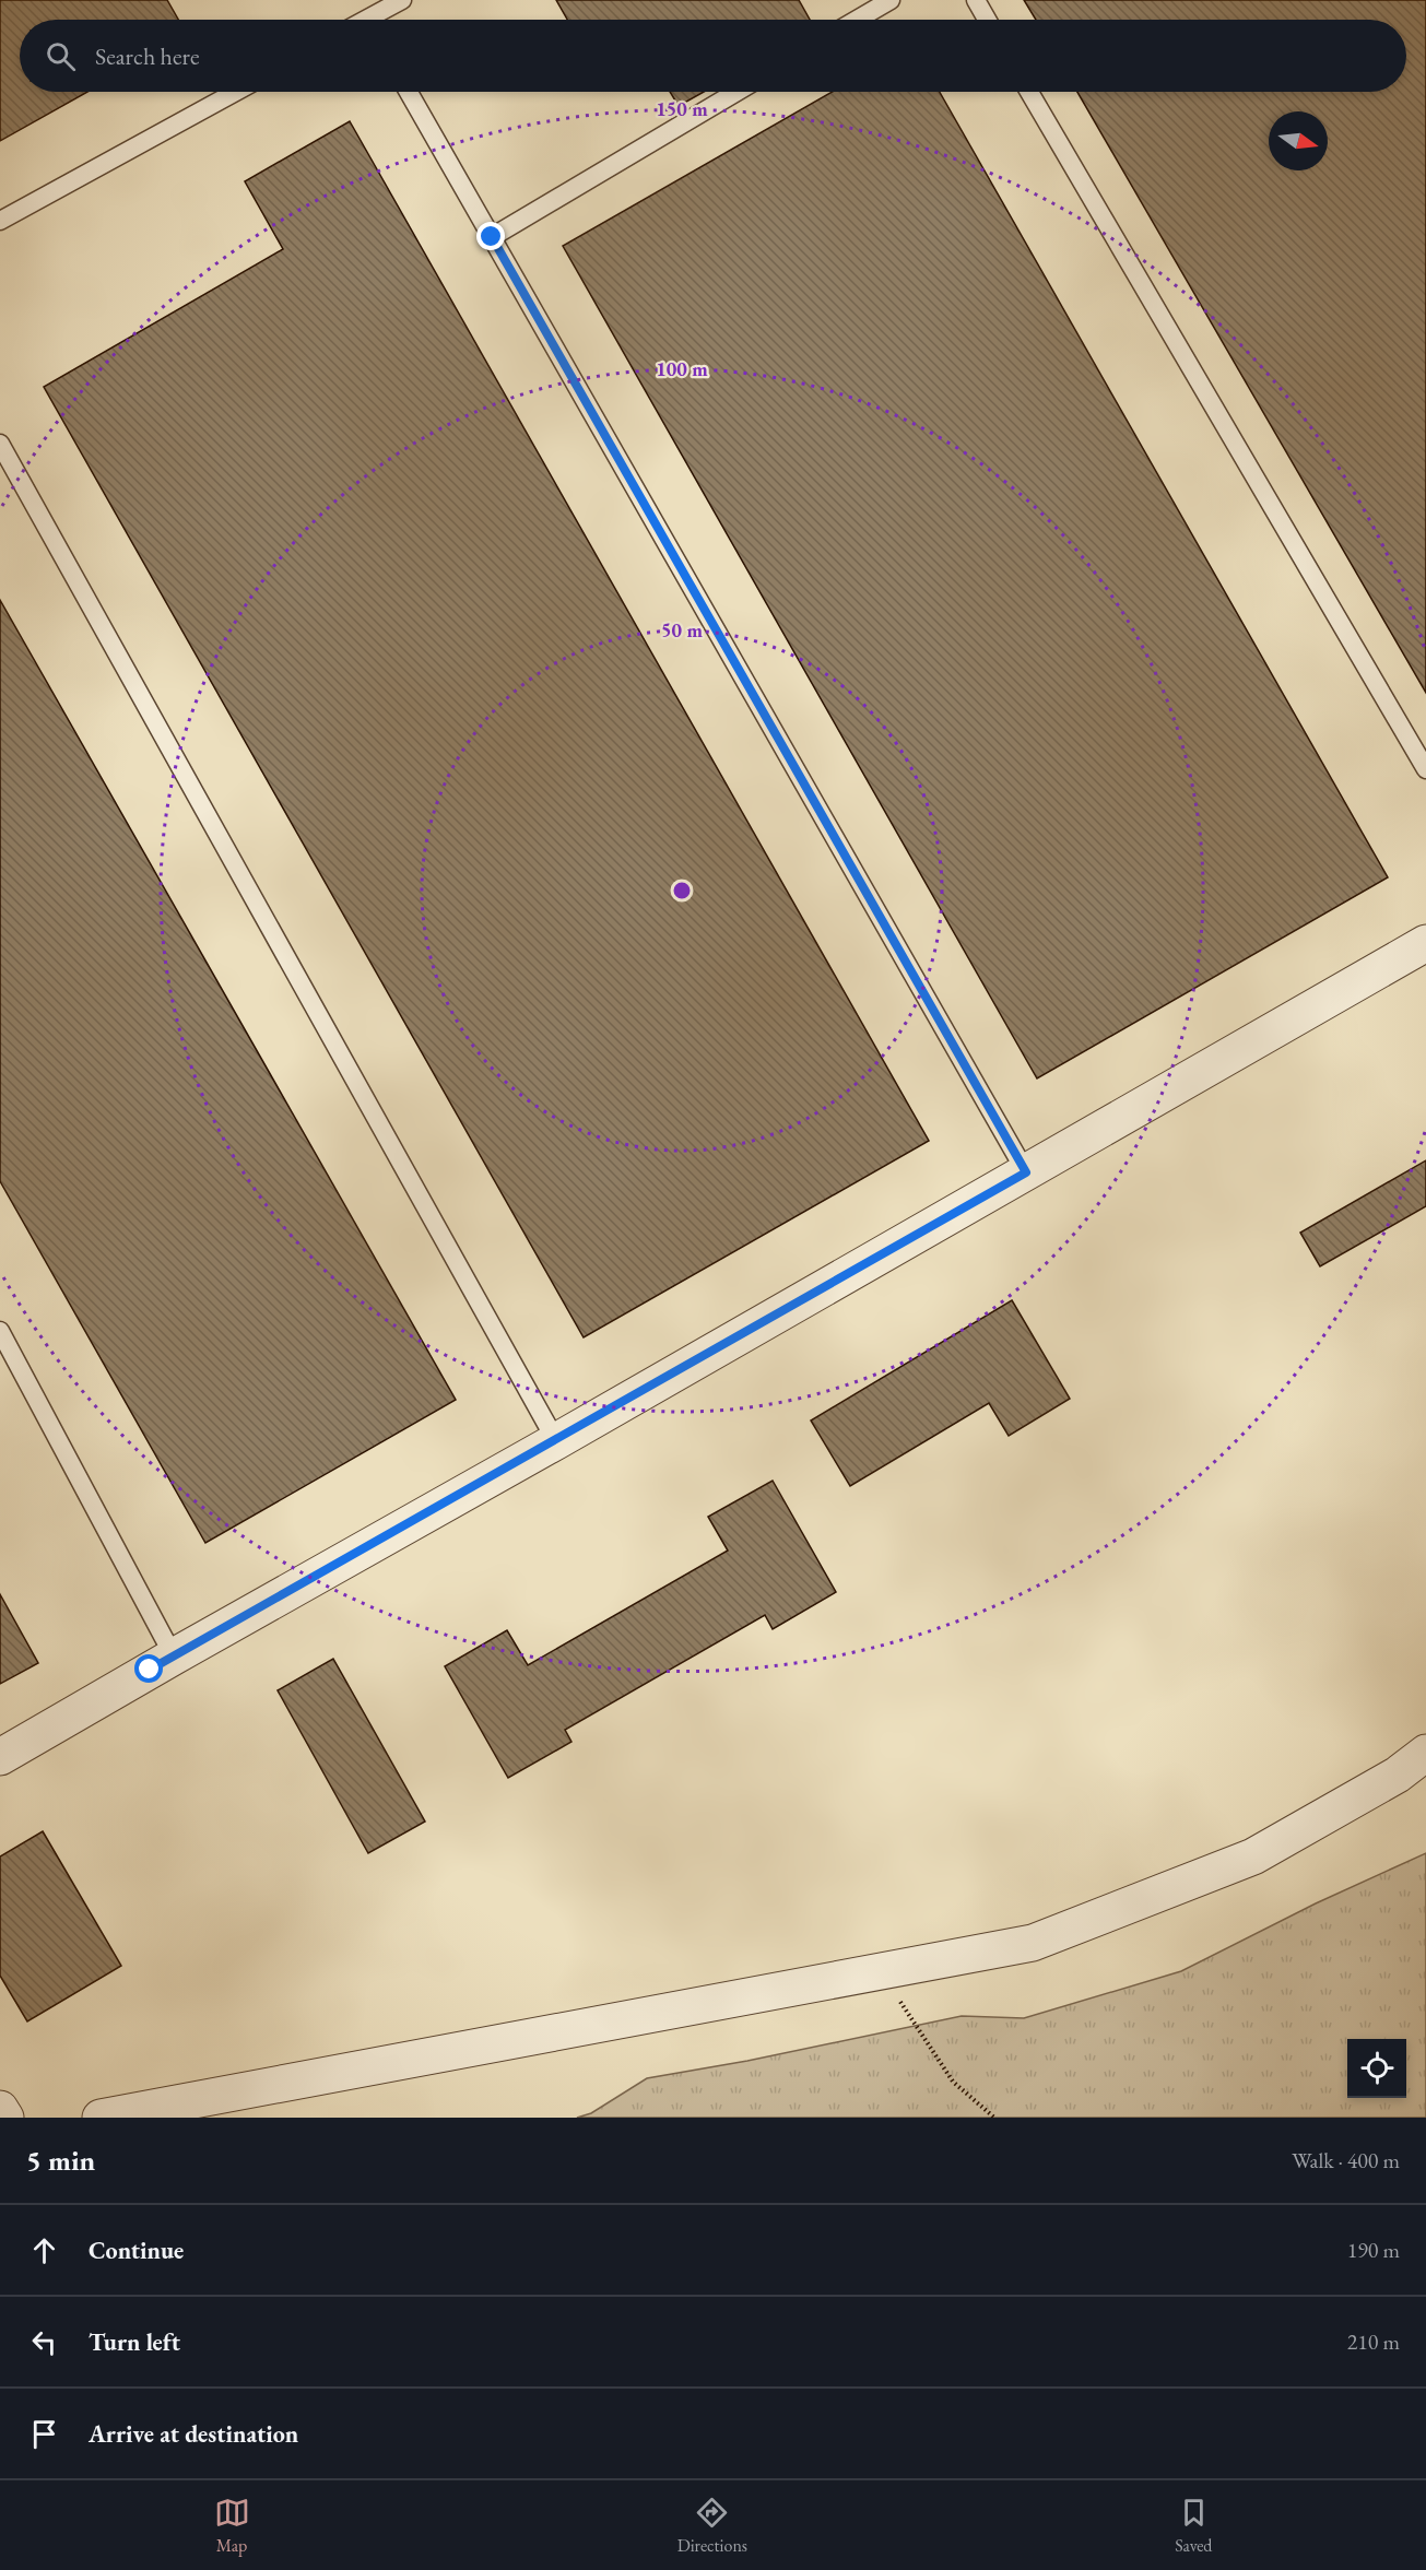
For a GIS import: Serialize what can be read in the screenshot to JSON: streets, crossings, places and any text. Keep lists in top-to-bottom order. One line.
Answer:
{"north":"right","page":{"search":"Search here","heading":["5 min","Walk · 400 m"],"list":[["Continue","190 m"],["Turn left","210 m"],"Arrive at destination"],"nav":["Map","Directions","Saved"]},"rings":["150 m","100 m","50 m"]}
